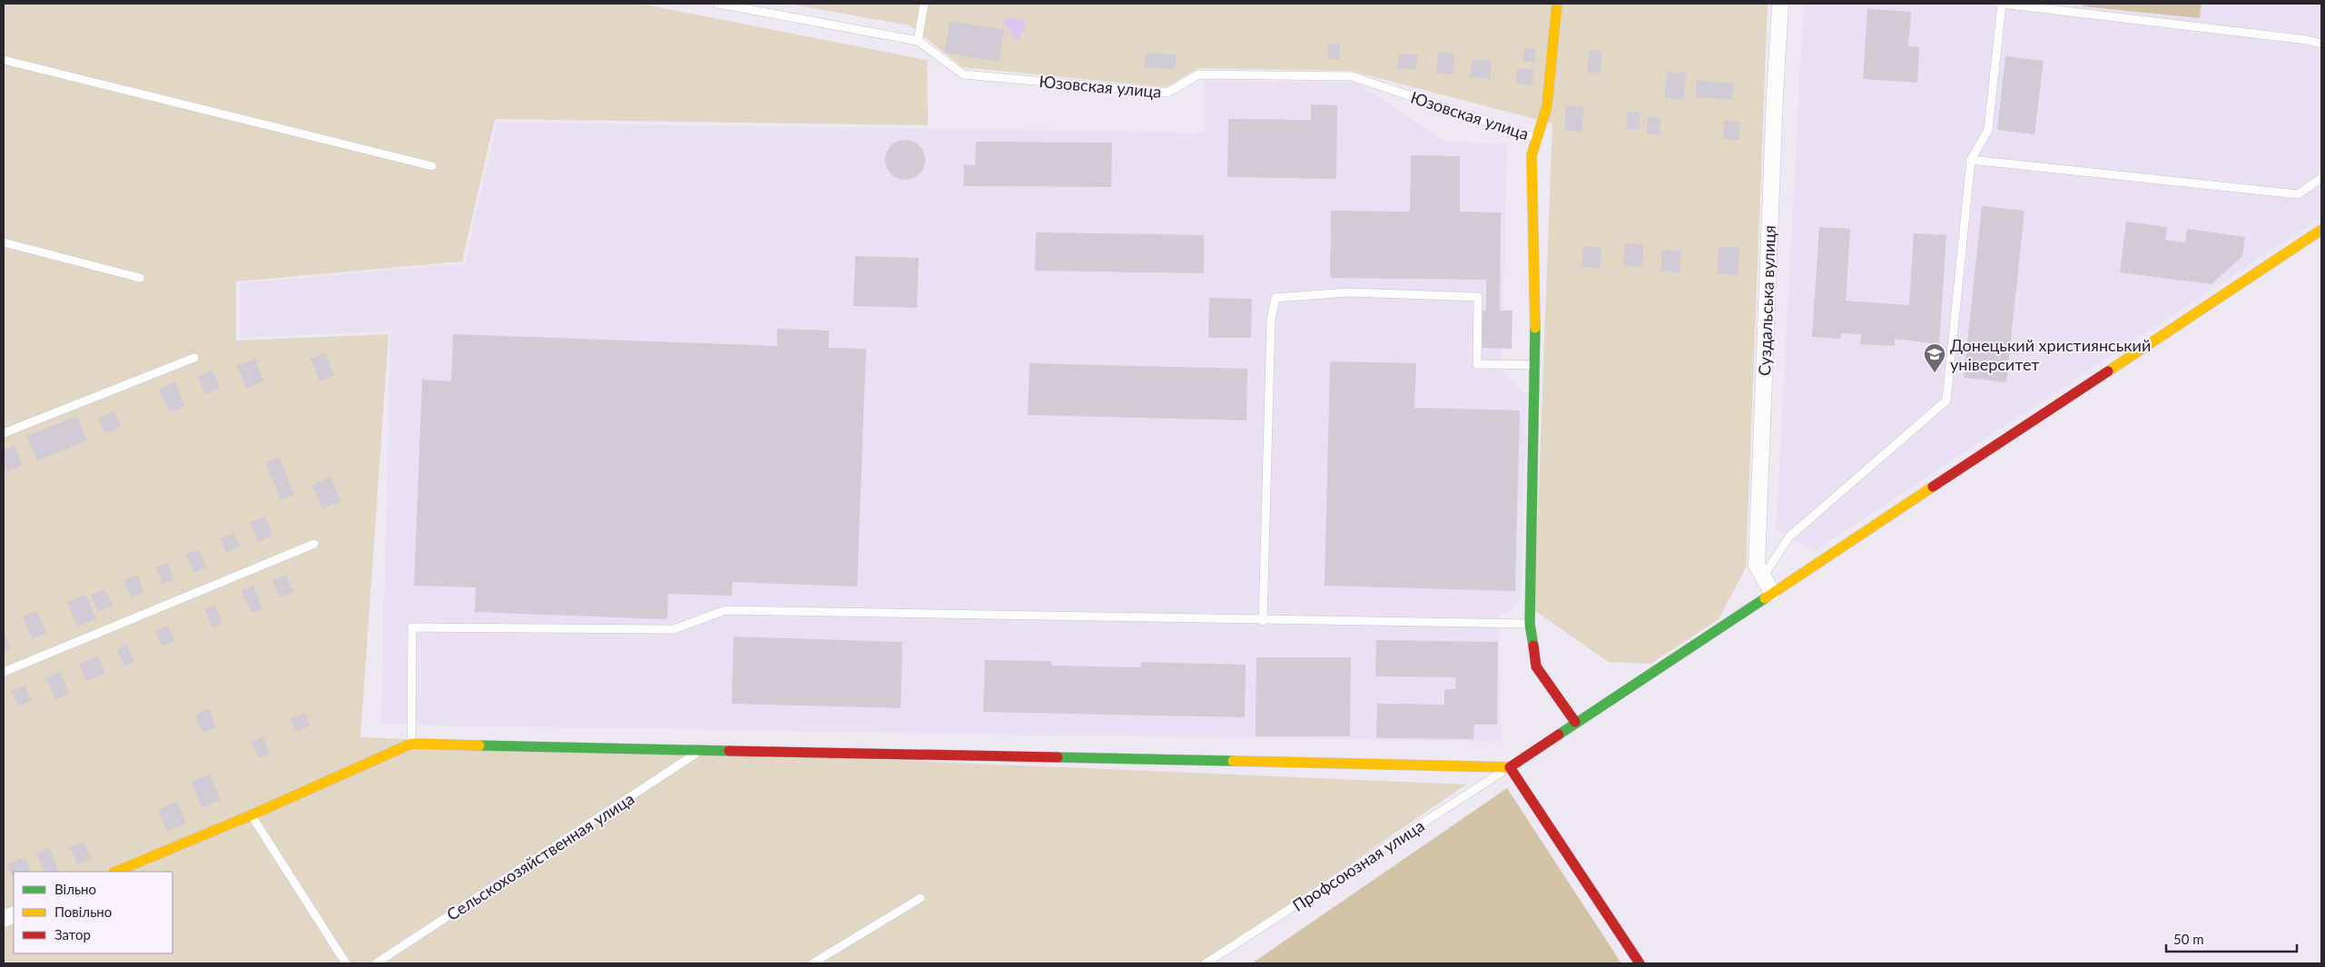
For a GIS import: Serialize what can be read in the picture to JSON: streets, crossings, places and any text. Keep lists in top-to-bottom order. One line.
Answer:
{"streets":{"street":["Суздальська вулиця"],"lane":["Юзовская улица","Сельскохозяйственная улица","Профсоюзная улица"]},"places":{"school or university":["Донецький християнський університет"]},"legend":["Вільно","Повільно","Затор"],"scale_bar":"50 m"}
